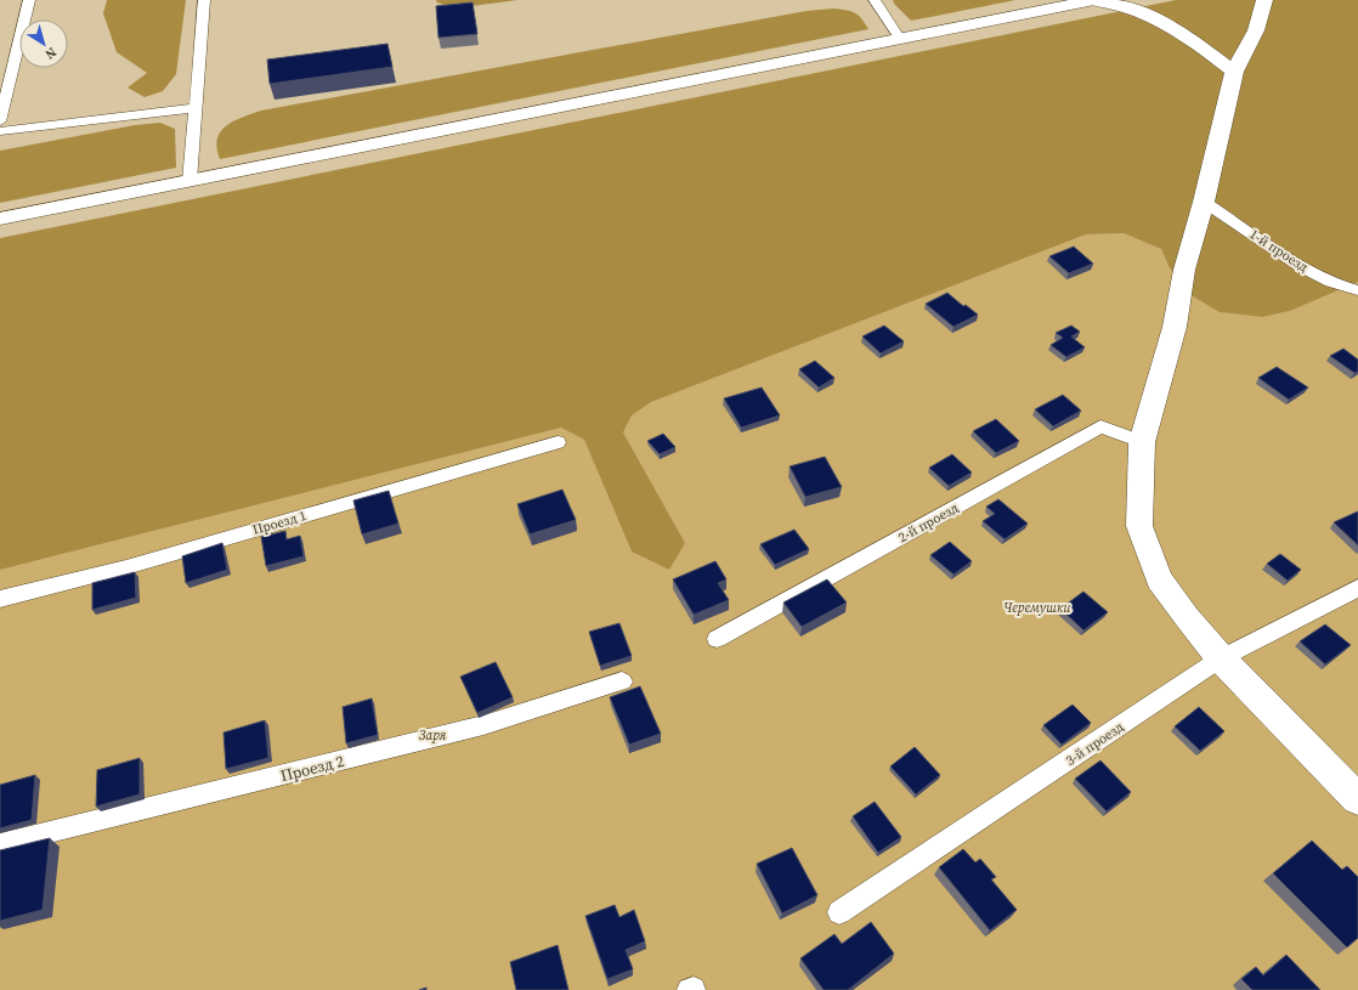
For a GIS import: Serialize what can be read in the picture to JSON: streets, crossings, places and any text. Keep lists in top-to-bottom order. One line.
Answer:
{"streets":{"lane":["1-й проезд","Проезд 1","2-й проезд","3-й проезд","Проезд 2"]},"parks":["Черемушки","Заря"],"north":"bottom right"}
